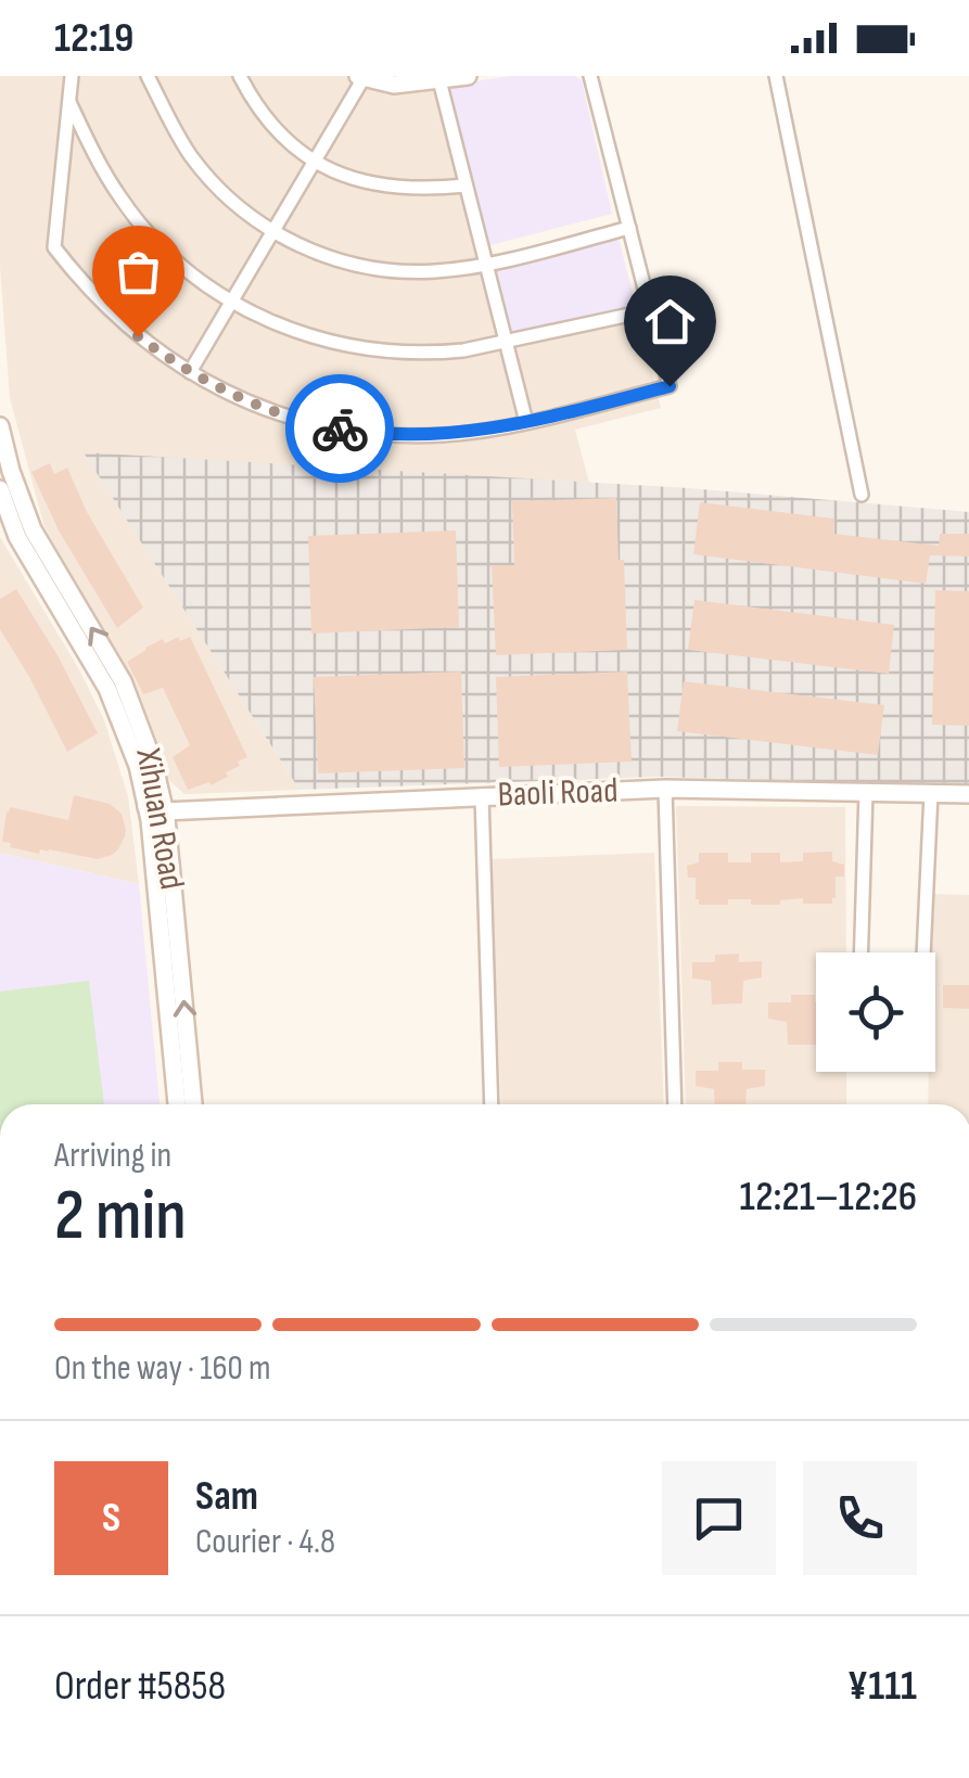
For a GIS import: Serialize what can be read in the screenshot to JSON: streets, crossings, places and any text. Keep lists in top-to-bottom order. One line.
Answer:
{"streets":{"main road":["Baoli Road","Xihuan Road"]},"crossings":[["Baoli Road","Xihuan Road"]],"page":{"status":"12:19","heading":["2 min","Arriving in","12:21–12:26"],"panel":["Sam","Courier · 4.8","Order #5858","¥111"],"bar":"On the way · 160 m","round":"S"}}
